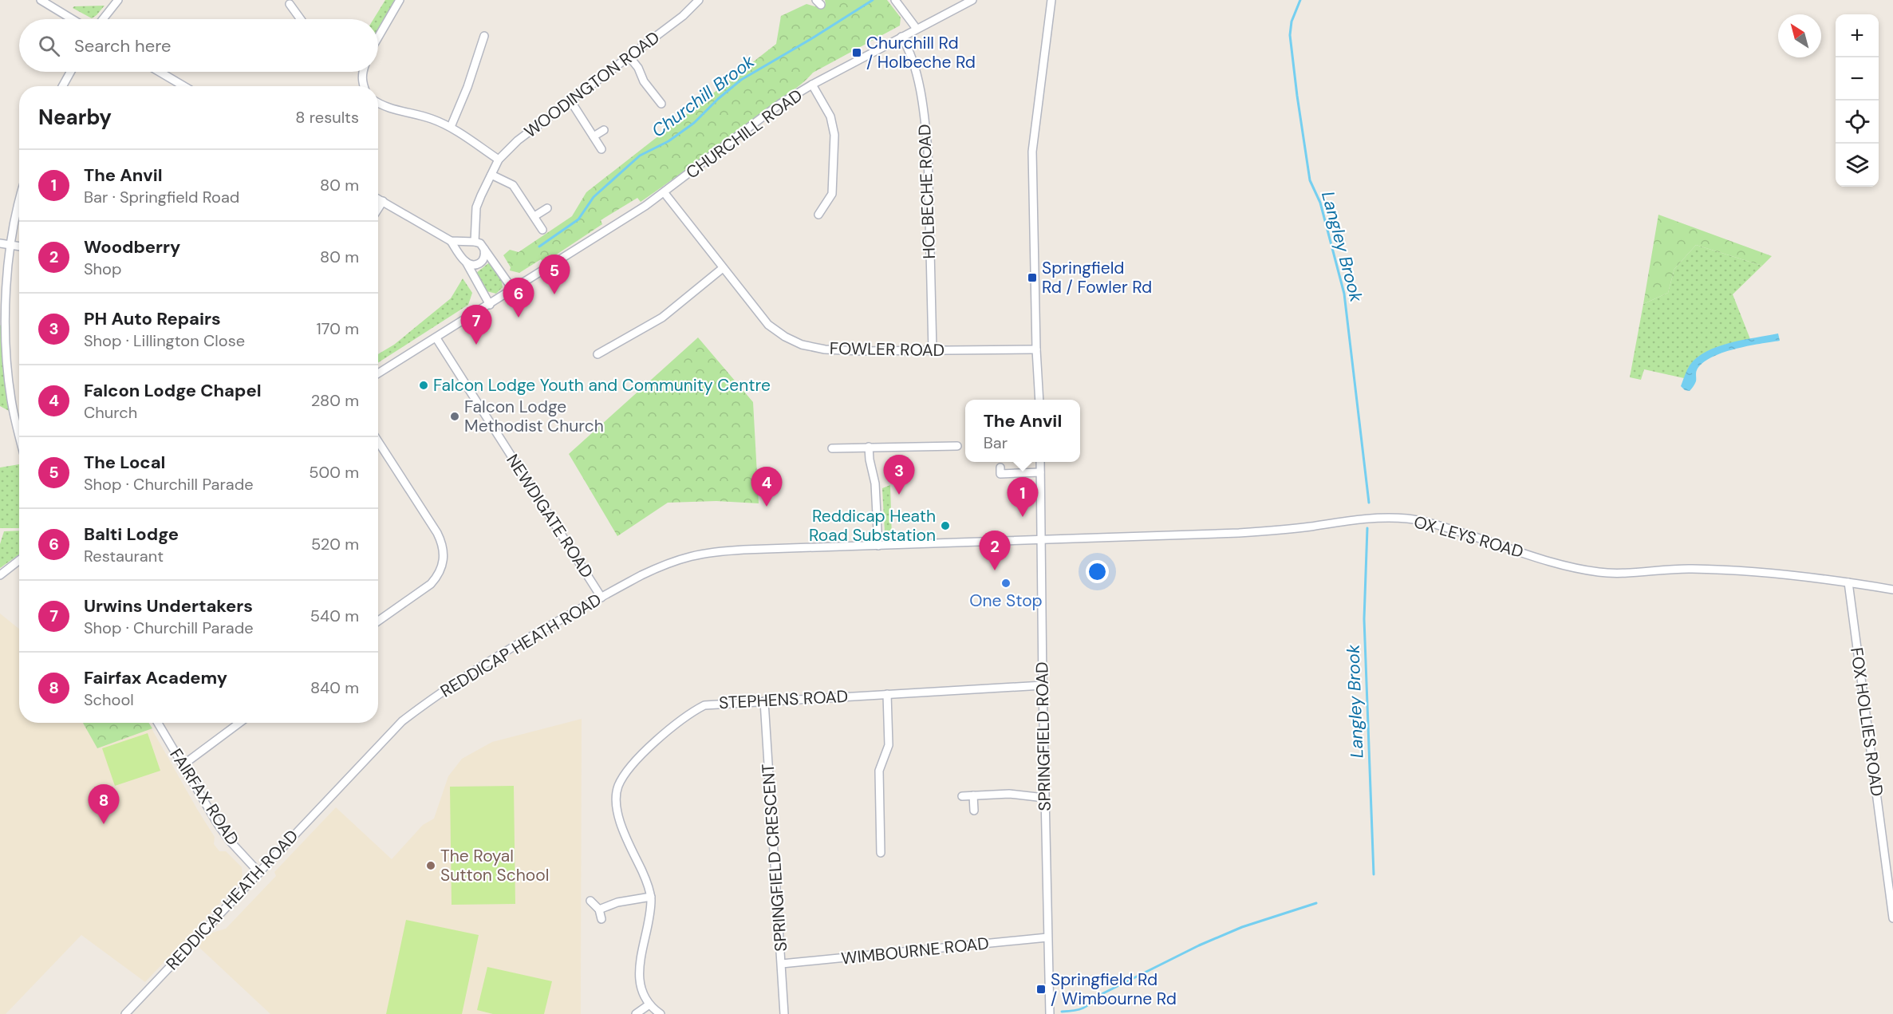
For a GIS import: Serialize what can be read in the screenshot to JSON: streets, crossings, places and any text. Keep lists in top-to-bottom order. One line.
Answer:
{"streets":{"street":["WOODINGTON ROAD","CHURCHILL ROAD","HOLBECHE ROAD","FOWLER ROAD","NEWDIGATE ROAD","OX LEYS ROAD","REDDICAP HEATH ROAD","STEPHENS ROAD","FOX HOLLIES ROAD","SPRINGFIELD ROAD","FAIRFAX ROAD","SPRINGFIELD CRESCENT","WIMBOURNE ROAD"]},"crossings":[["CHURCHILL ROAD","HOLBECHE ROAD"],["CHURCHILL ROAD","FOWLER ROAD"],["CHURCHILL ROAD","NEWDIGATE ROAD"],["HOLBECHE ROAD","FOWLER ROAD"],["NEWDIGATE ROAD","REDDICAP HEATH ROAD"],["OX LEYS ROAD","REDDICAP HEATH ROAD"],["OX LEYS ROAD","FOX HOLLIES ROAD"],["OX LEYS ROAD","SPRINGFIELD ROAD"],["REDDICAP HEATH ROAD","SPRINGFIELD ROAD"],["REDDICAP HEATH ROAD","FAIRFAX ROAD"],["STEPHENS ROAD","SPRINGFIELD ROAD"],["STEPHENS ROAD","SPRINGFIELD CRESCENT"],["SPRINGFIELD ROAD","WIMBOURNE ROAD"],["SPRINGFIELD CRESCENT","WIMBOURNE ROAD"]],"water":["Churchill Brook","Langley Brook"],"places":{"transit":["Churchill Rd / Holbeche Rd","Springfield Rd / Fowler Rd","Springfield Rd / Wimbourne Rd"],"other":["Falcon Lodge Youth and Community Centre","Falcon Lodge Methodist Church","Reddicap Heath Road Substation","One Stop","The Royal Sutton School"]},"north":"top left","page":{"map_buttons":["+","−"],"search":"Search here","heading":["Nearby","8 results"],"list":[{"mark":"1","name":"The Anvil","note":"Bar · Springfield Road","value":"80 m"},{"mark":"2","name":"Woodberry","note":"Shop","value":"80 m"},{"mark":"3","name":"PH Auto Repairs","note":"Shop · Lillington Close","value":"170 m"},{"mark":"4","name":"Falcon Lodge Chapel","note":"Church","value":"280 m"},{"mark":"5","name":"The Local","note":"Shop · Churchill Parade","value":"500 m"},{"mark":"6","name":"Balti Lodge","note":"Restaurant","value":"520 m"},{"mark":"7","name":"Urwins Undertakers","note":"Shop · Churchill Parade","value":"540 m"},{"mark":"8","name":"Fairfax Academy","note":"School","value":"840 m"}],"pins":["5","6","7","3","4","1","2","8"],"popup":["The Anvil","Bar"]}}
